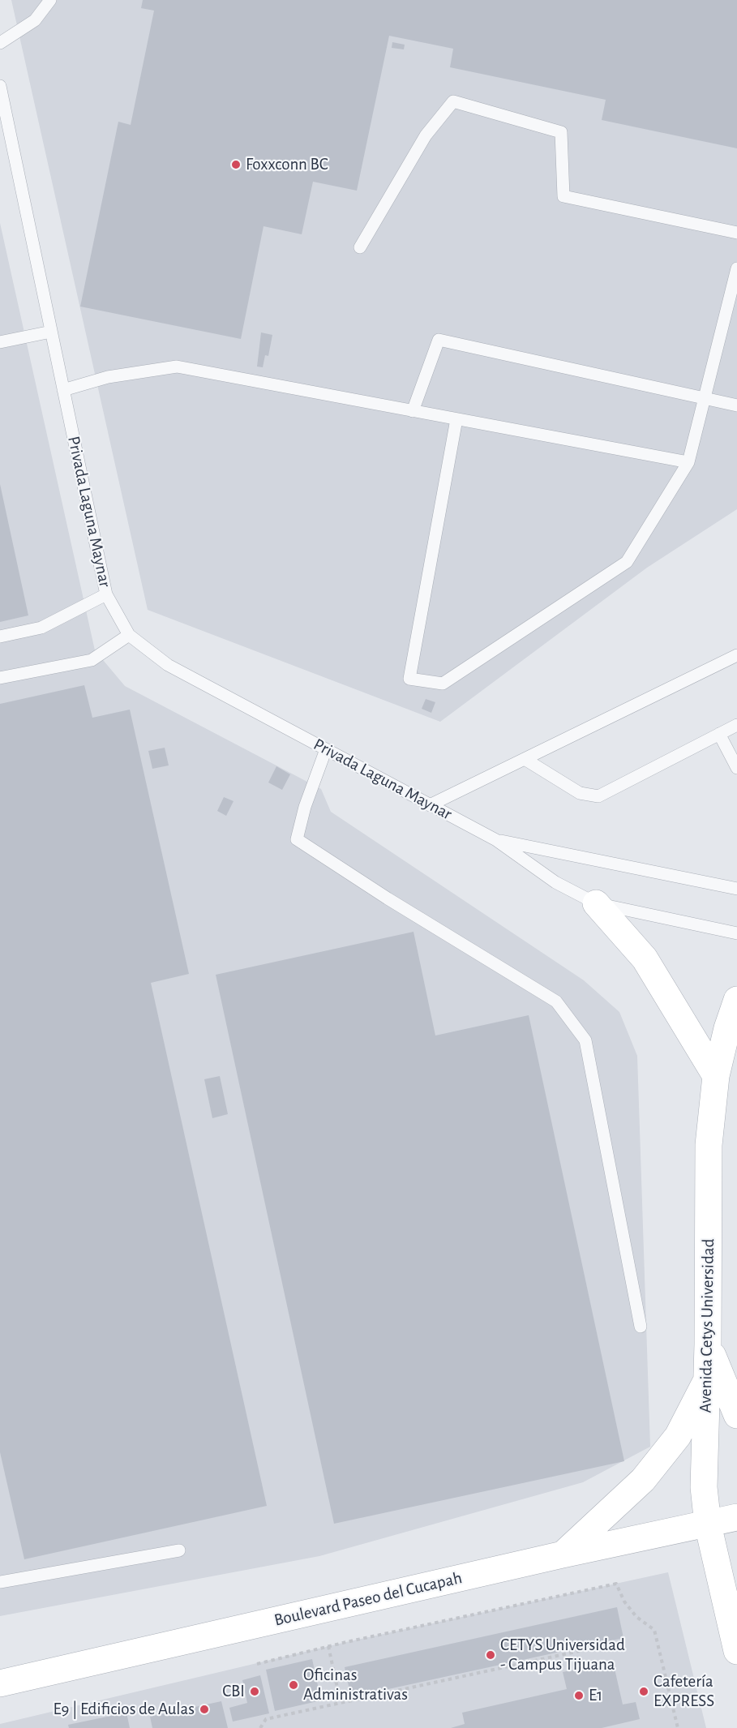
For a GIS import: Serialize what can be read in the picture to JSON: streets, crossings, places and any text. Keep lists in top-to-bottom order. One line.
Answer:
{"streets":{"main road":["Avenida Cetys Universidad","Boulevard Paseo del Cucapah"],"lane":["Privada Laguna Maynar"]},"crossings":[["Avenida Cetys Universidad","Boulevard Paseo del Cucapah"]],"places":["Foxxconn BC","CETYS Universidad - Campus Tijuana","Oficinas Administrativas","CBI","Cafetería EXPRESS","E1","E9 | Edificios de Aulas"]}
